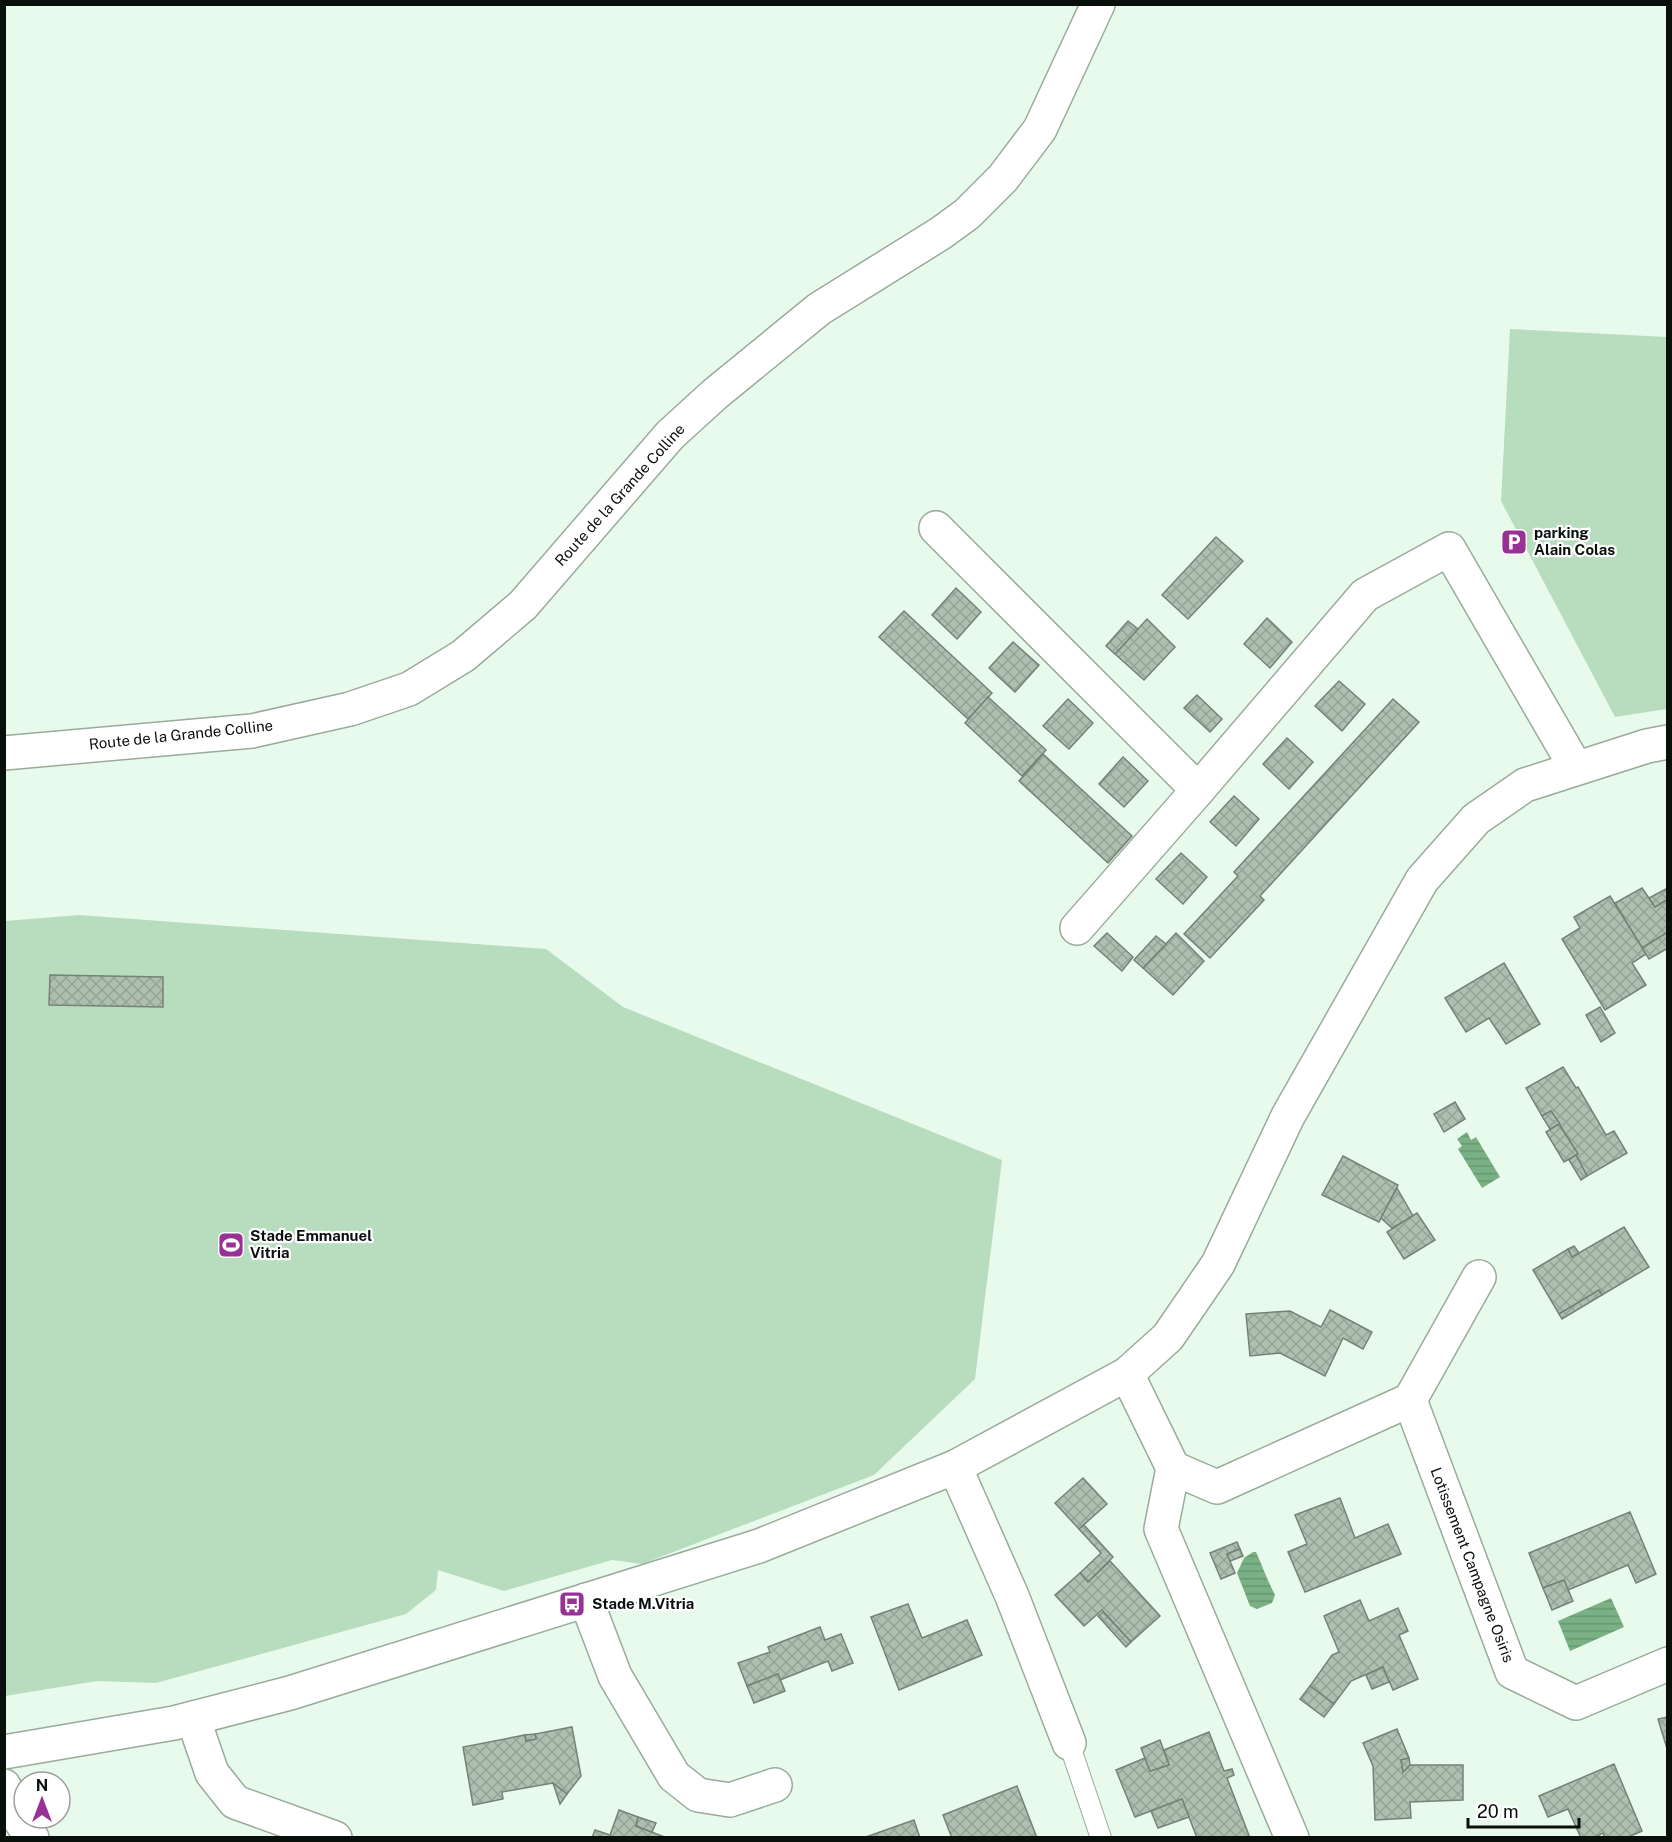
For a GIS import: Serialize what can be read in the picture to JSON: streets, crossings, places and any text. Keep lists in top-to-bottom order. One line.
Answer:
{"streets":{"street":["Route de la Grande Colline","Lotissement Campagne Osiris"]},"places":{"parking":["parking Alain Colas"],"sports":["Stade Emmanuel Vitria"],"bus stop":["Stade M.Vitria"]},"scale_bar":"20 m","north":"top"}
